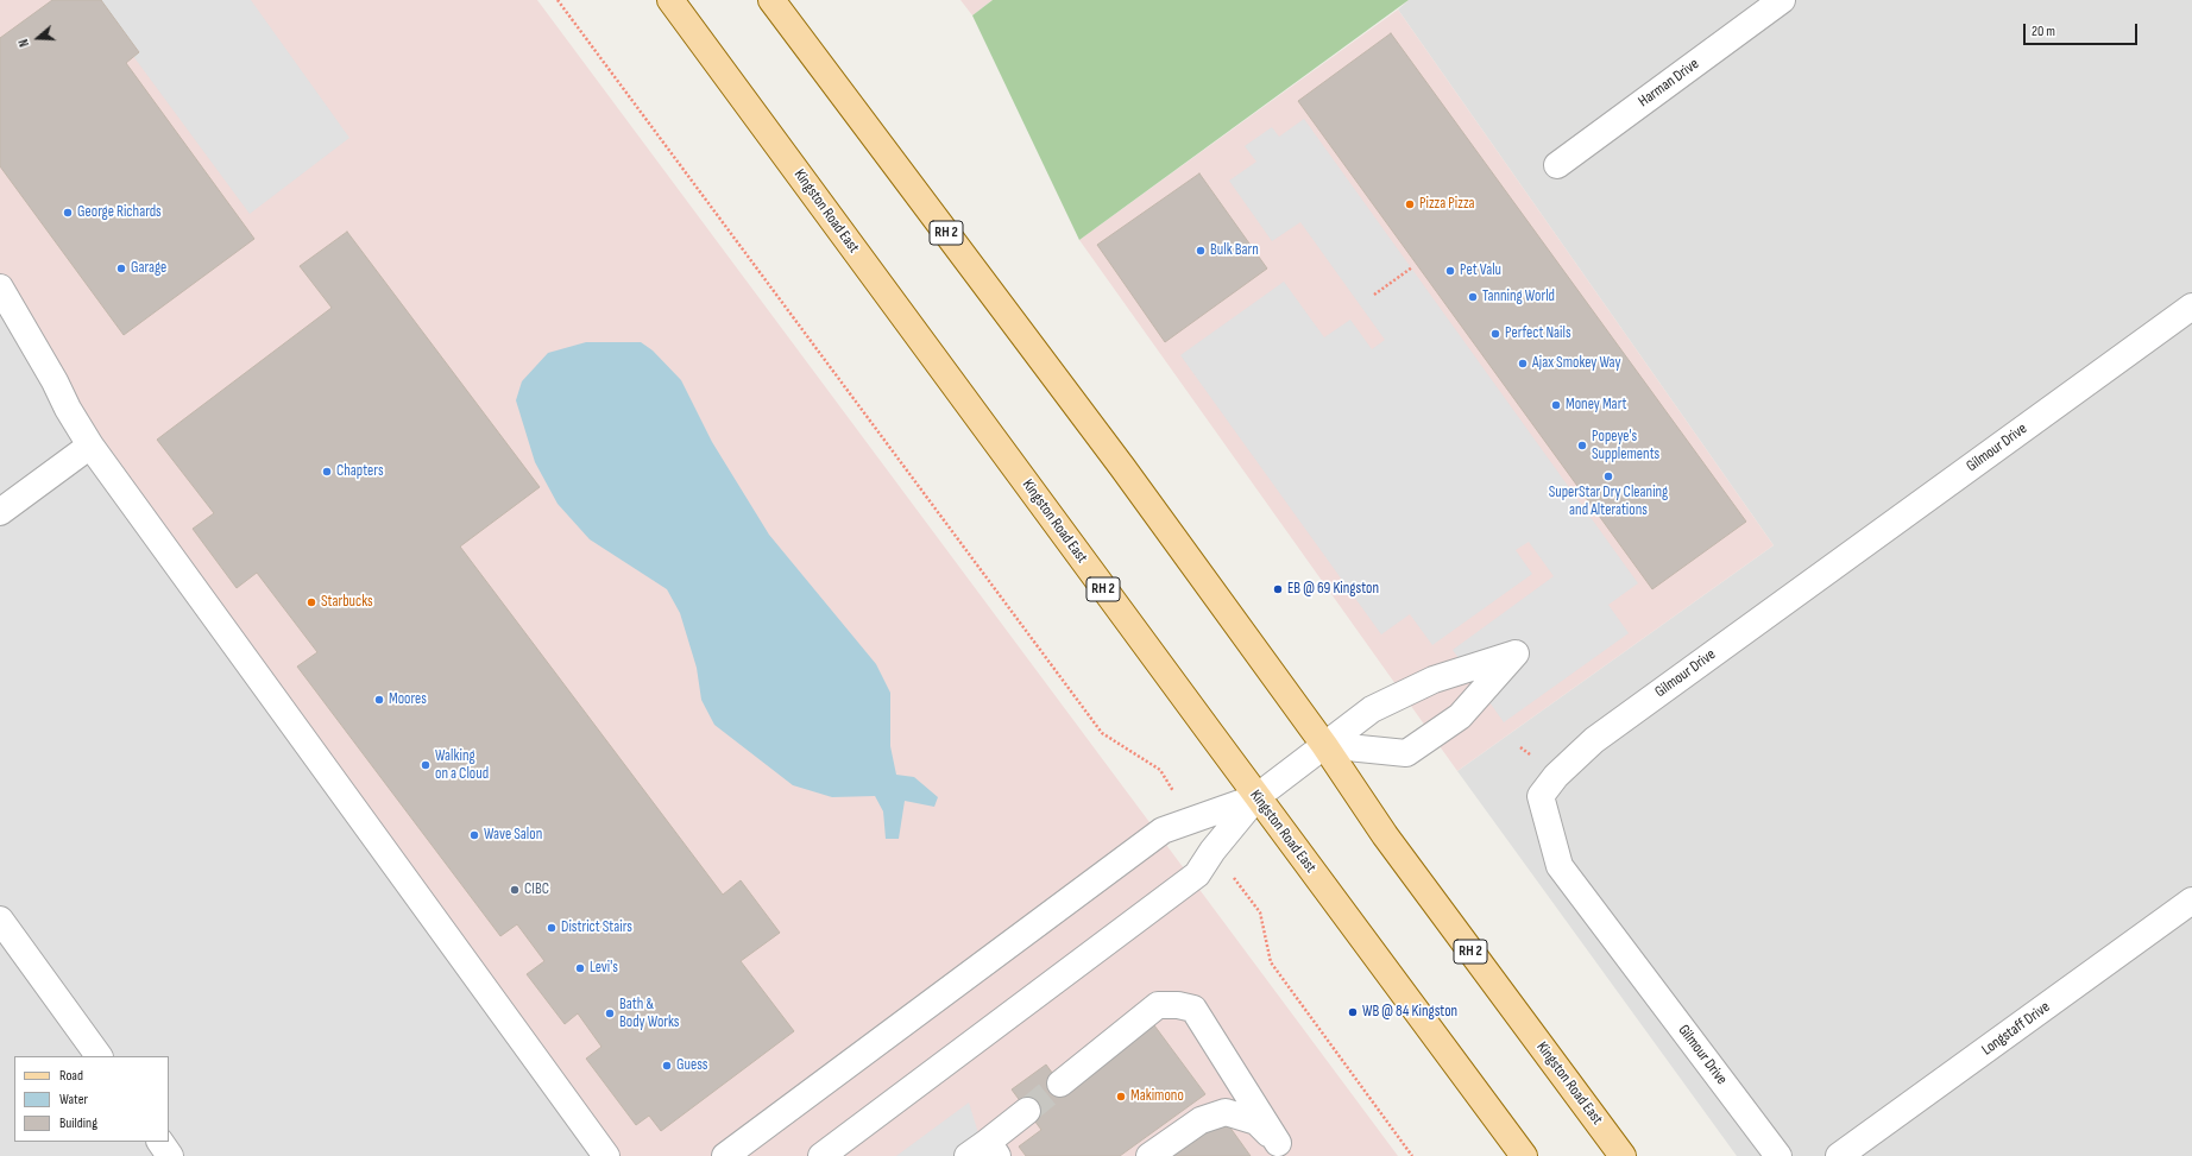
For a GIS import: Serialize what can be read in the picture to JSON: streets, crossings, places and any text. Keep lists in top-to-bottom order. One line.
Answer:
{"streets":{"main road":["Kingston Road East","RH 2"],"street":["Harman Drive","Gilmour Drive","Longstaff Drive"]},"places":["Pizza Pizza","George Richards","Bulk Barn","Garage","Pet Valu","Tanning World","Perfect Nails","Ajax Smokey Way","Money Mart","Popeye's Supplements","Chapters","SuperStar Dry Cleaning and Alterations","EB @ 69 Kingston","Starbucks","Moores","Walking on a Cloud","Wave Salon","CIBC","District Stairs","Levi's","WB @ 84 Kingston","Bath & Body Works","Guess","Makimono"],"legend":["Road","Water","Building"],"scale_bar":"20 m","north":"left"}
